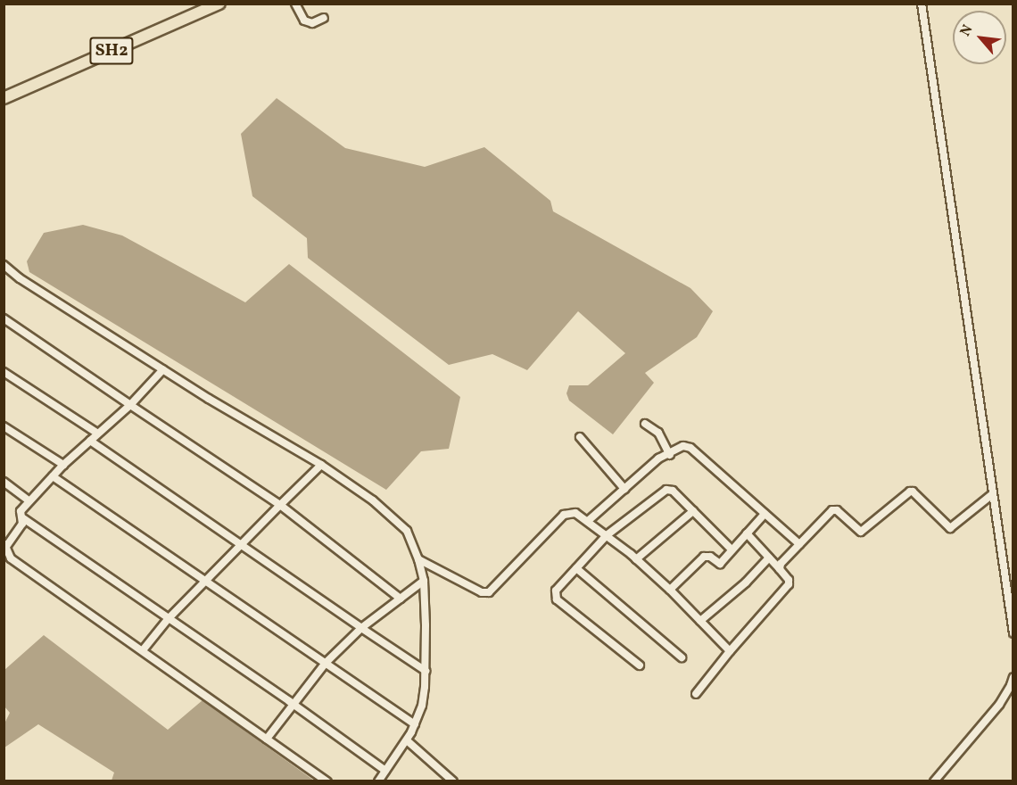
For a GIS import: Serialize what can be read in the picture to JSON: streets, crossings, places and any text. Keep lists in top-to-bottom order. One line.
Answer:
{"streets":{"main road":["SH2"]},"north":"top left"}
